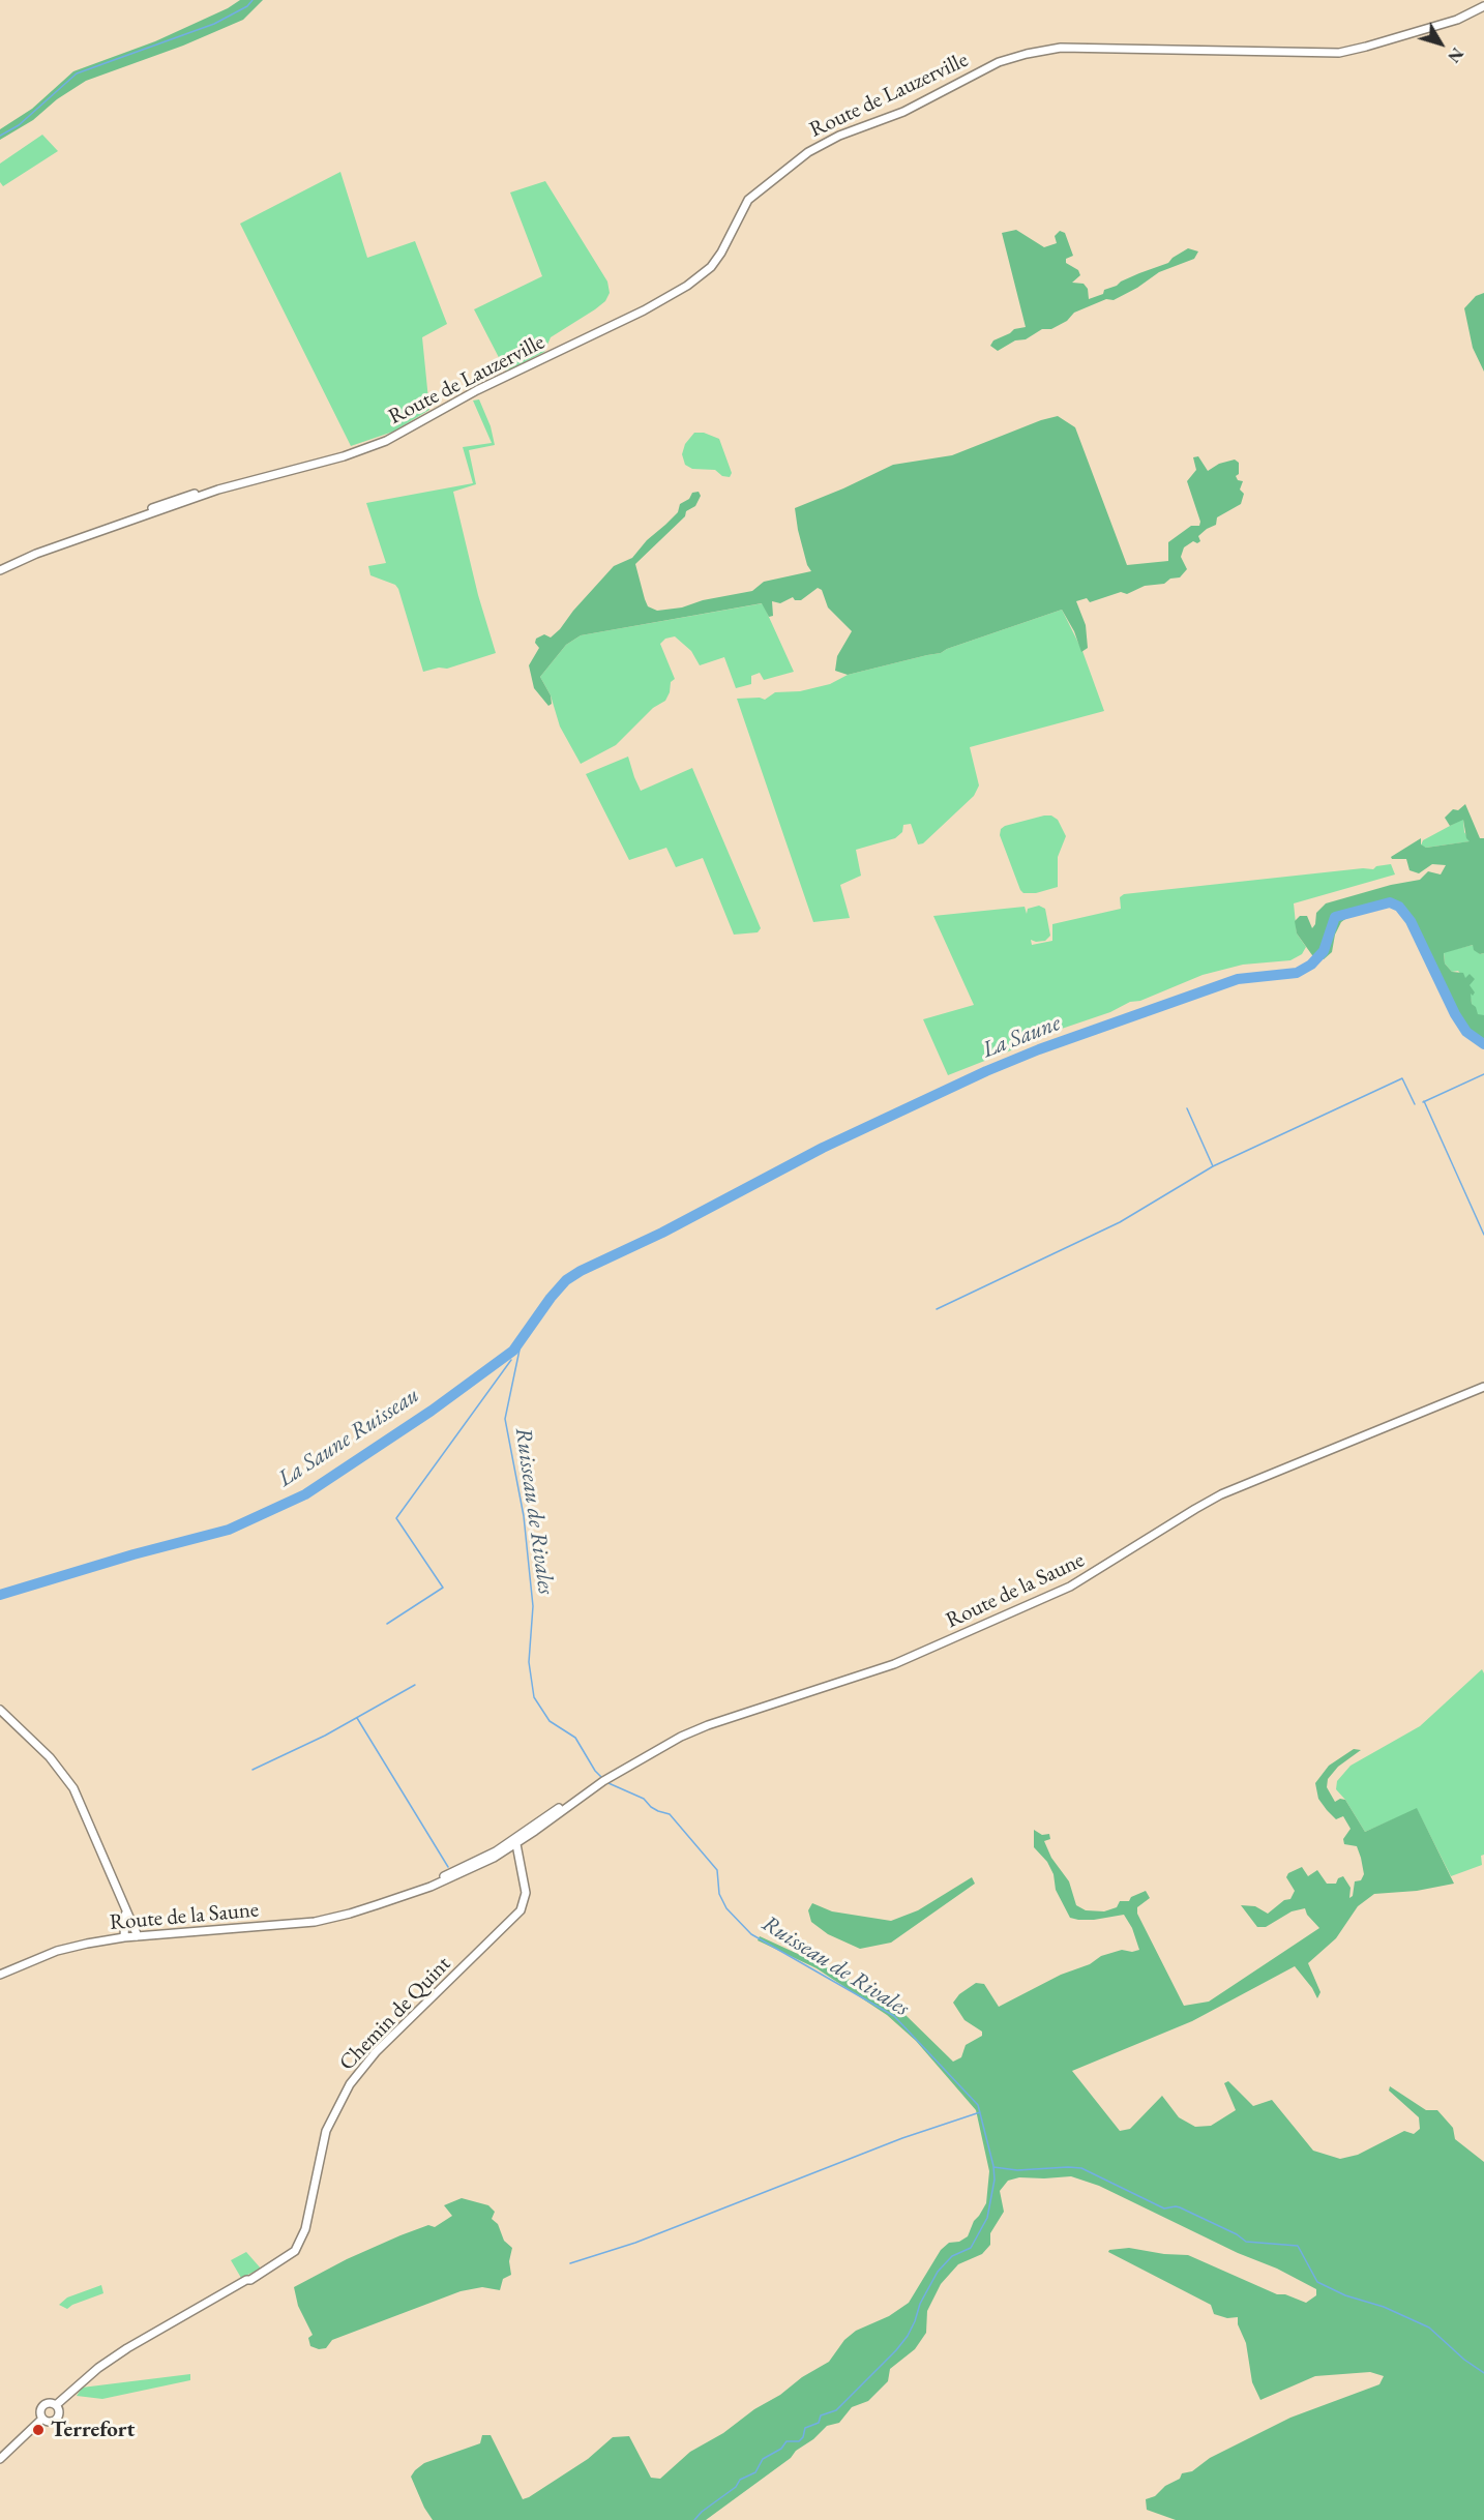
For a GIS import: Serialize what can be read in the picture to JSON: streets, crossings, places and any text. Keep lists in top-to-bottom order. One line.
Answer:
{"streets":{"street":["Route de Lauzerville","Route de la Saune","Chemin de Quint"]},"crossings":[["Route de la Saune","Chemin de Quint"]],"water":["La Saune","La Saune Ruisseau","Ruisseau de Rivales"],"places":["Terrefort"],"north":"bottom right"}
